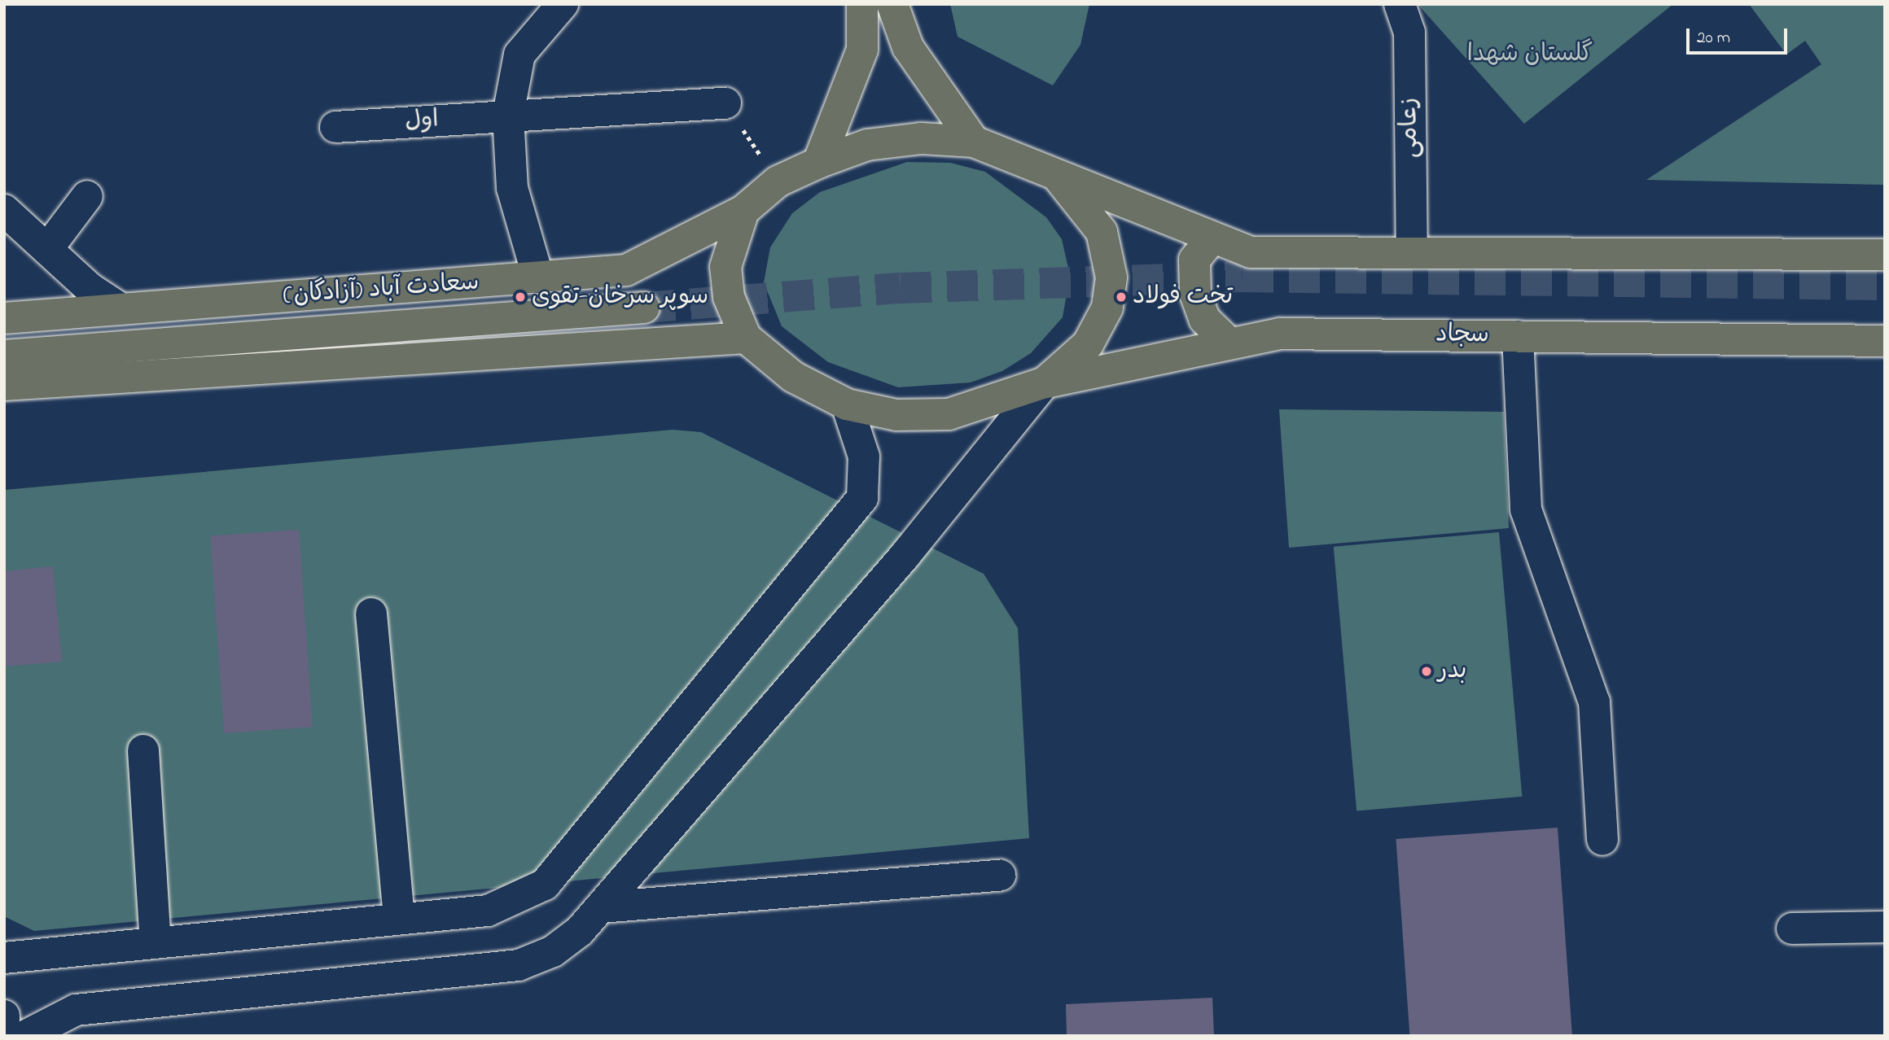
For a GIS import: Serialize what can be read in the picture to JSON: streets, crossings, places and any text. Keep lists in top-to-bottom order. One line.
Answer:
{"streets":{"main road":["سعادت آباد (آزادگان)","سجاد"],"street":["اول","زعامی"]},"parks":["گلستان شهدا"],"places":["سوپر سرخان-تقوی","تخت فولاد","بدر"],"scale_bar":"20 m"}
